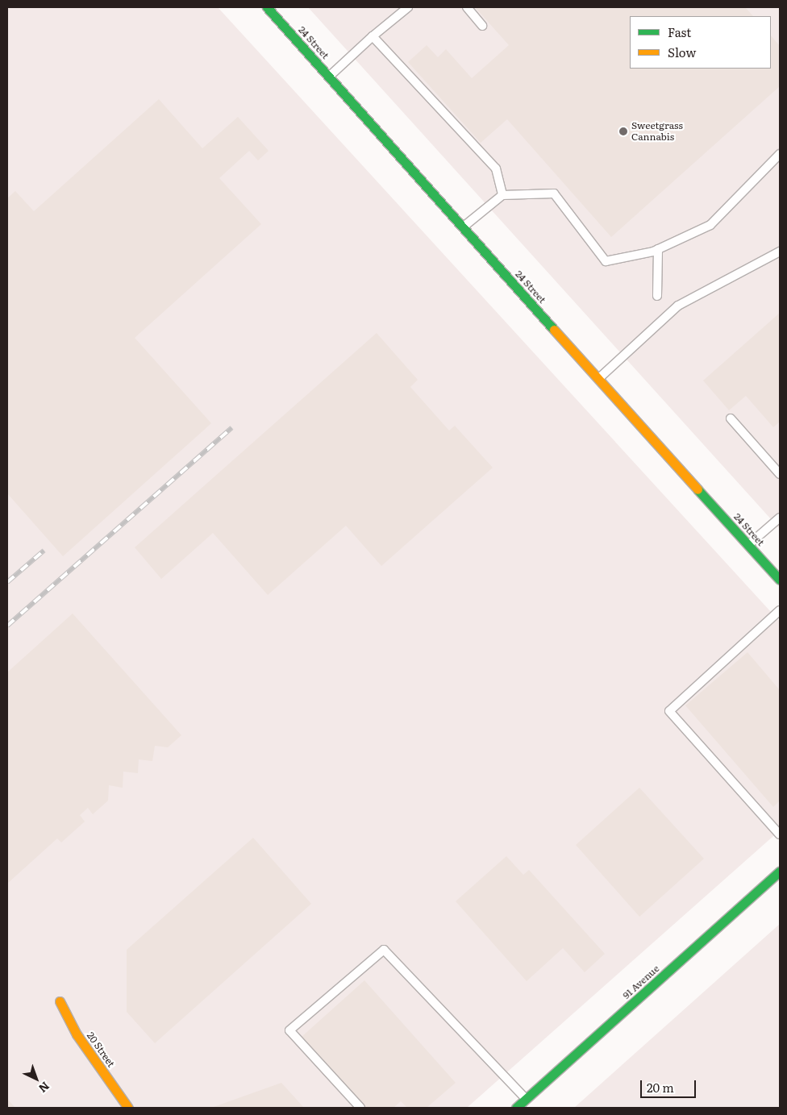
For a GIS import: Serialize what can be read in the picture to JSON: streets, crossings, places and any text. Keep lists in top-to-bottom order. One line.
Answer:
{"streets":{"street":["24 Street","91 Avenue","20 Street"]},"places":["Sweetgrass Cannabis"],"legend":["Fast","Slow"],"scale_bar":"20 m","north":"bottom right"}
